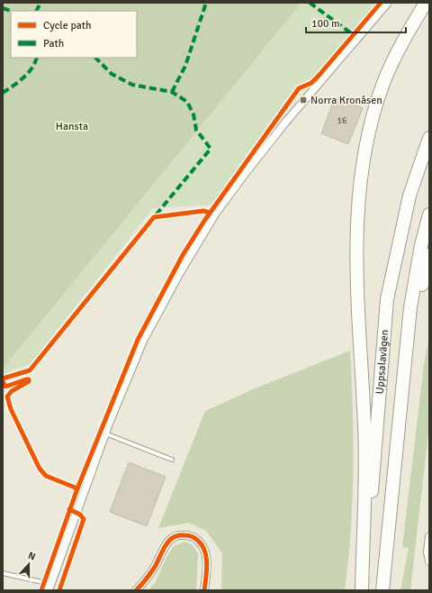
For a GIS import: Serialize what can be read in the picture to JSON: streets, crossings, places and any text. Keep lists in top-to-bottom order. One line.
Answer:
{"streets":{"highway":["Uppsalavägen"]},"parks":["Hansta"],"places":{"transit":["Norra Kronåsen"]},"house_numbers":["16"],"legend":["Cycle path","Path"],"scale_bar":"100 m","north":"top"}
